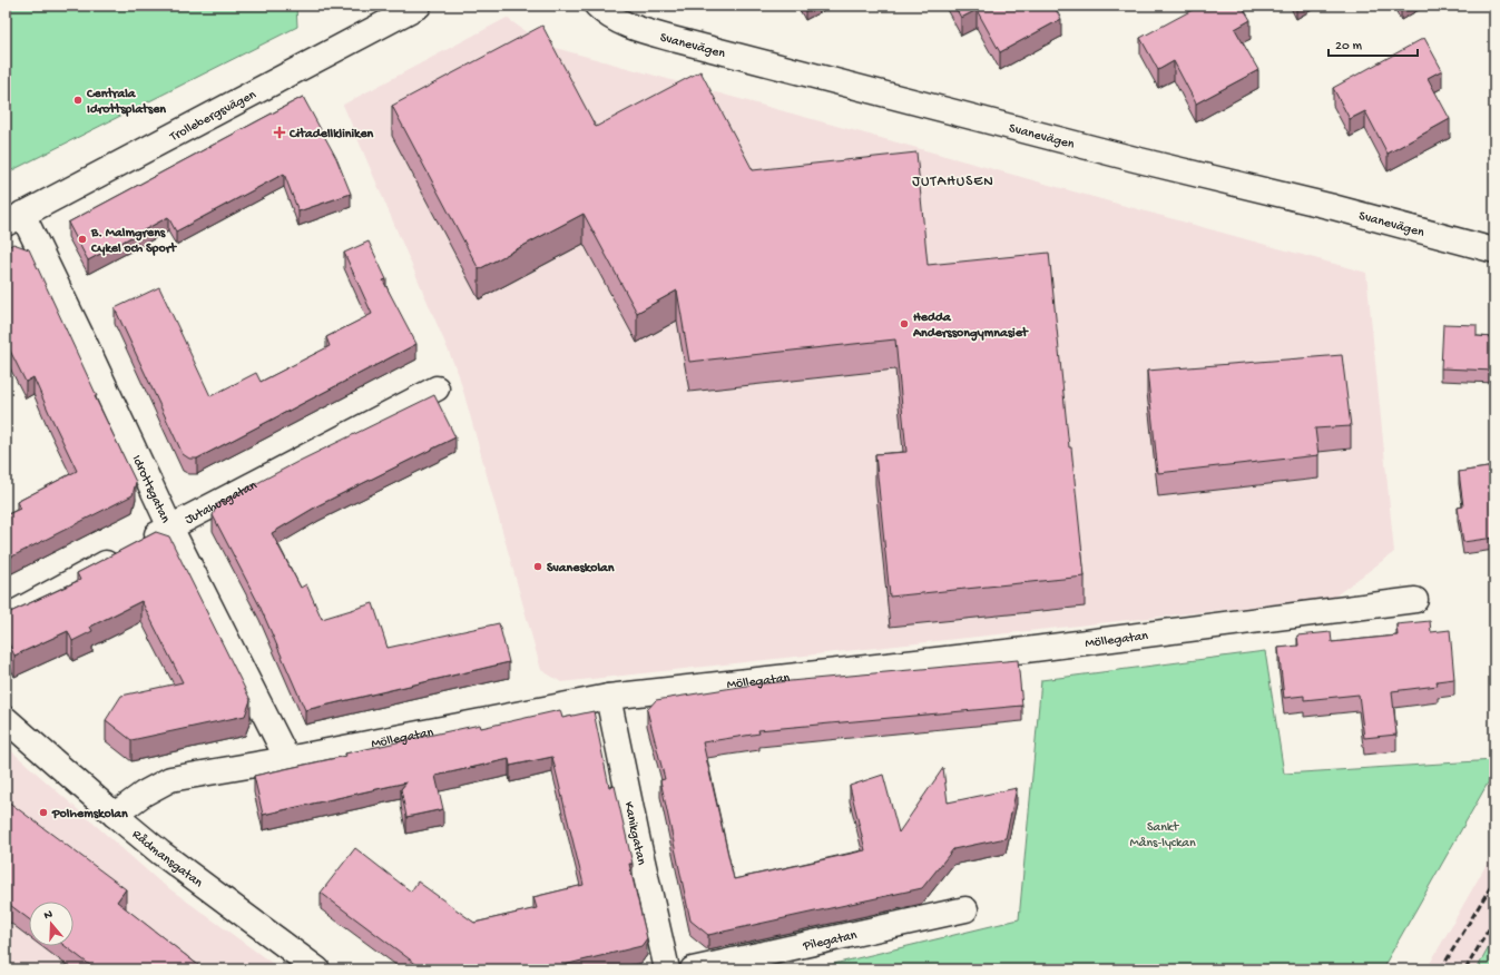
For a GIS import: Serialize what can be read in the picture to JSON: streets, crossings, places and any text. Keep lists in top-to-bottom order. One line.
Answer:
{"streets":{"street":["Svanevägen","Trollebergsvägen","Idrottsgatan","Jutahusgatan","Möllegatan","Kanikgatan","Rådmansgatan","Pilegatan"]},"crossings":[["Trollebergsvägen","Idrottsgatan"],["Idrottsgatan","Jutahusgatan"],["Idrottsgatan","Möllegatan"],["Möllegatan","Kanikgatan"],["Möllegatan","Rådmansgatan"]],"districts":["JUTAHUSEN"],"parks":["Sankt Måns-lyckan"],"places":{"other":["Centrala Idrottsplatsen","B. Malmgrens Cykel och Sport","Hedda Anderssongymnasiet","Svaneskolan","Polhemskolan"],"health":["Citadellkliniken"]},"scale_bar":"20 m","north":"top"}
